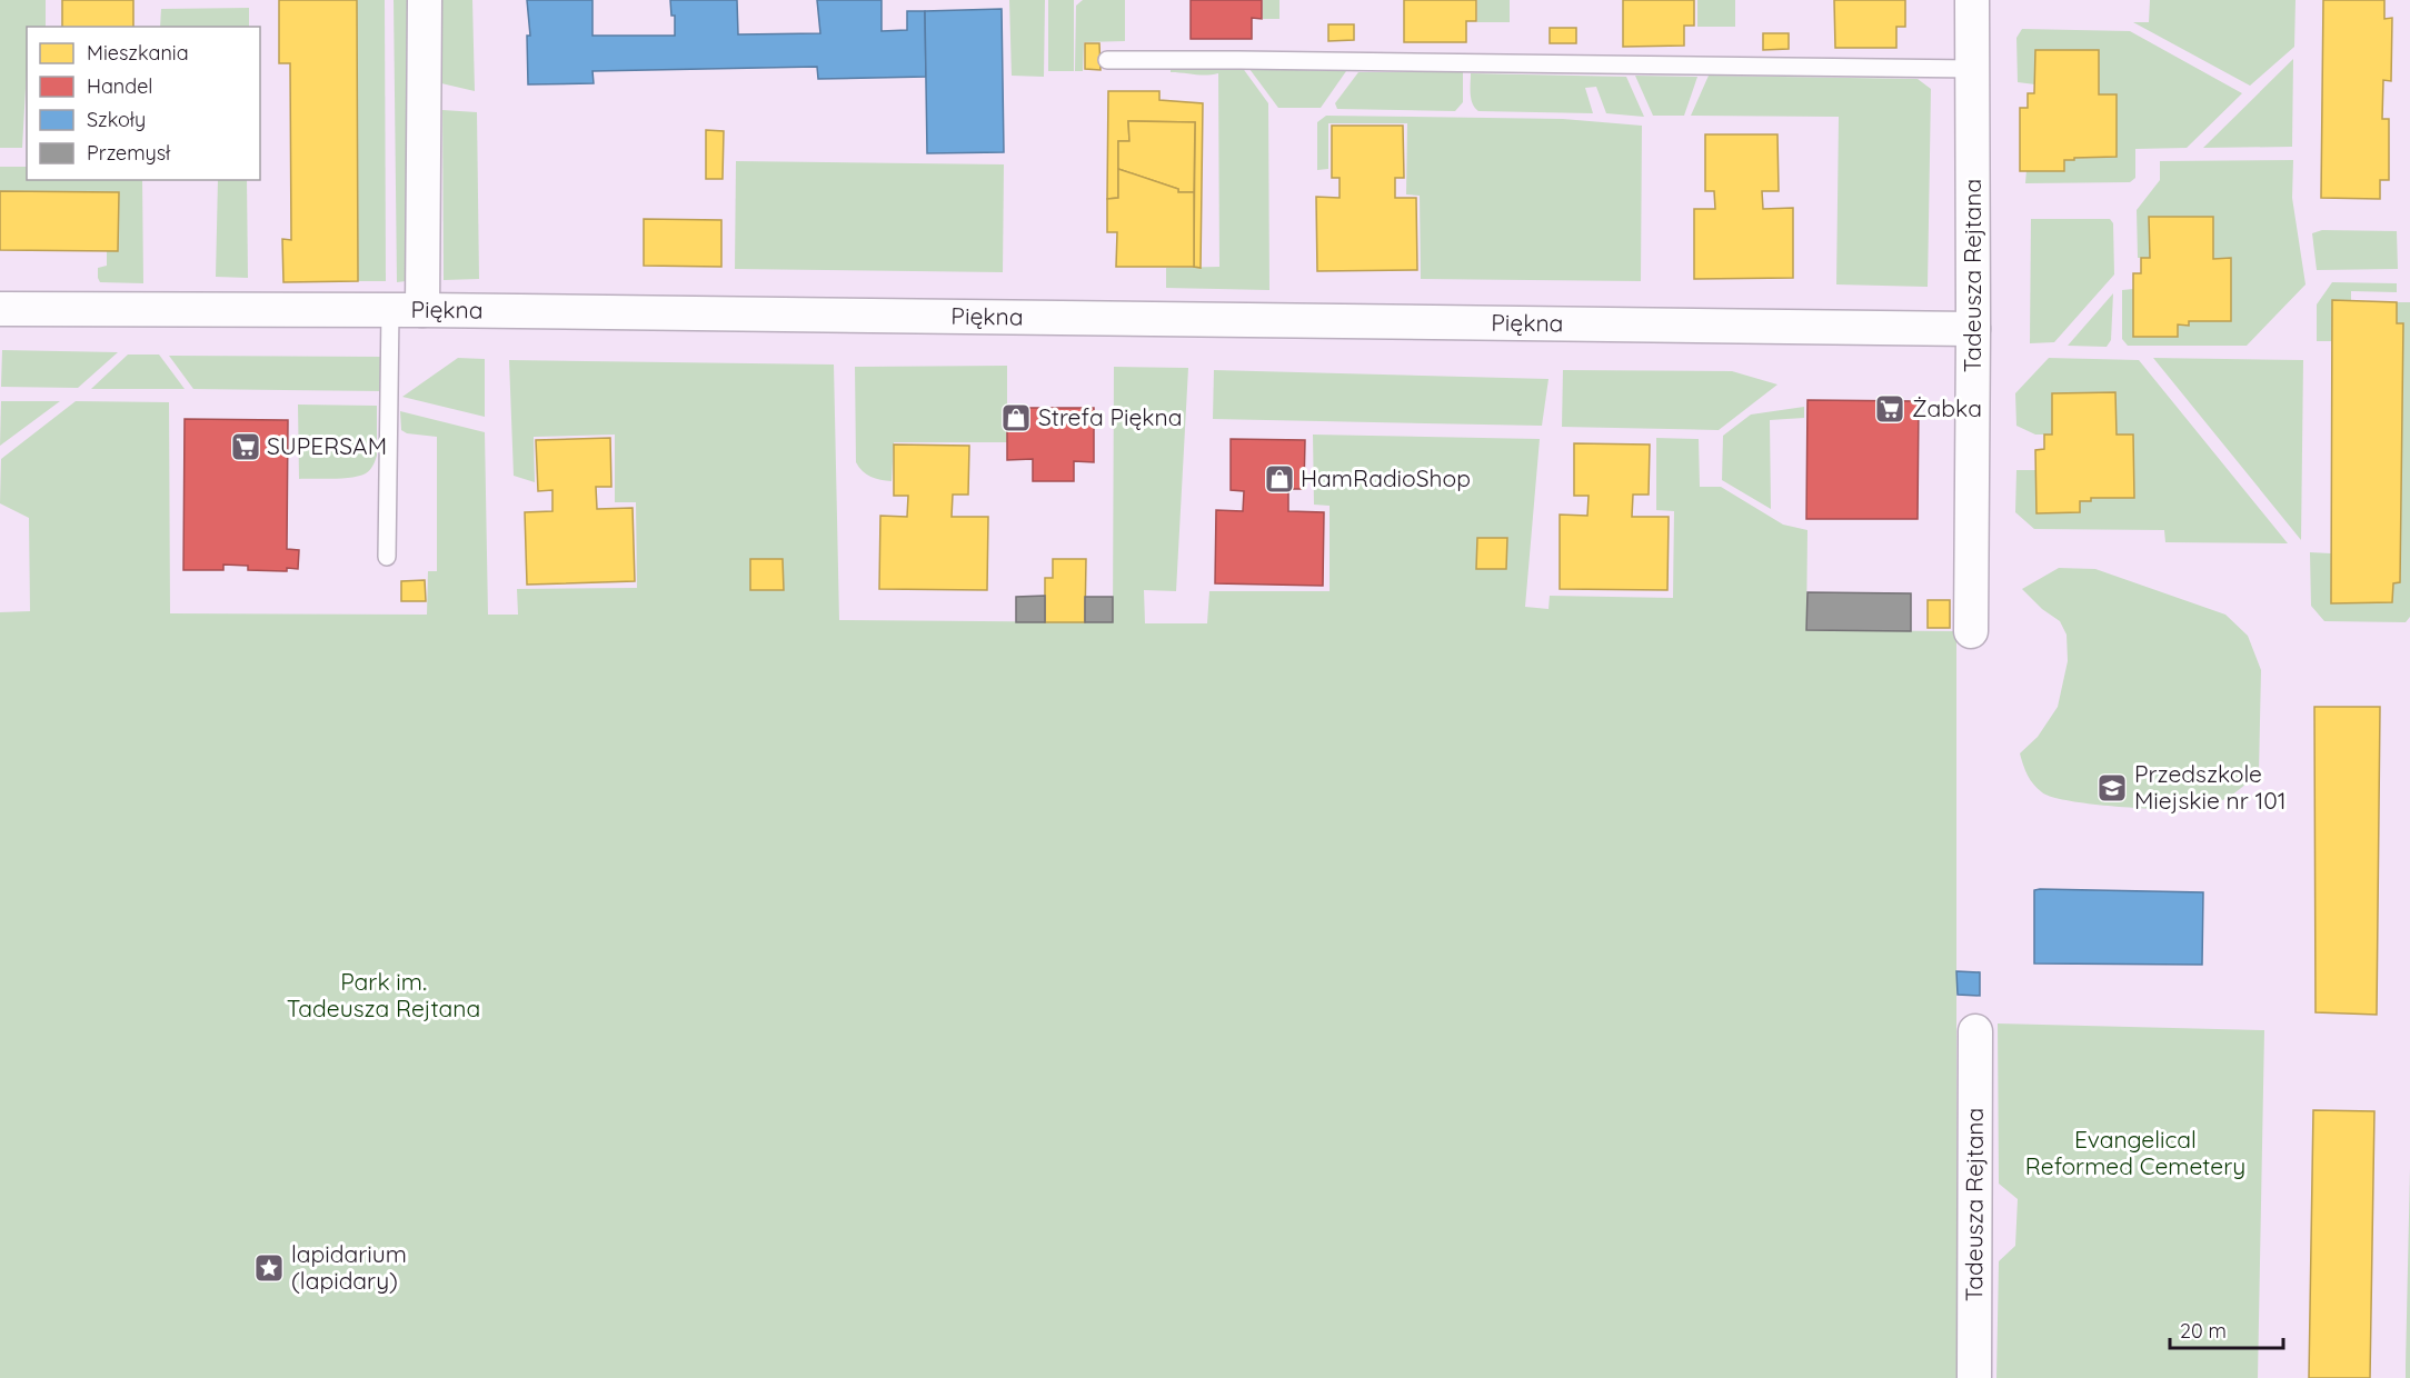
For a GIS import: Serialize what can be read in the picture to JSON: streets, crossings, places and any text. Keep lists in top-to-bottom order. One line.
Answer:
{"streets":{"street":["Tadeusza Rejtana","Piękna"]},"crossings":[["Tadeusza Rejtana","Piękna"]],"parks":["Park im. Tadeusza Rejtana","Evangelical Reformed Cemetery"],"places":{"supermarket":["Żabka","SUPERSAM"],"shop":["Strefa Piękna","HamRadioShop"],"school or university":["Przedszkole Miejskie nr 101"],"place":["lapidarium (lapidary)"]},"legend":["Mieszkania","Handel","Szkoły","Przemysł"],"scale_bar":"20 m"}
